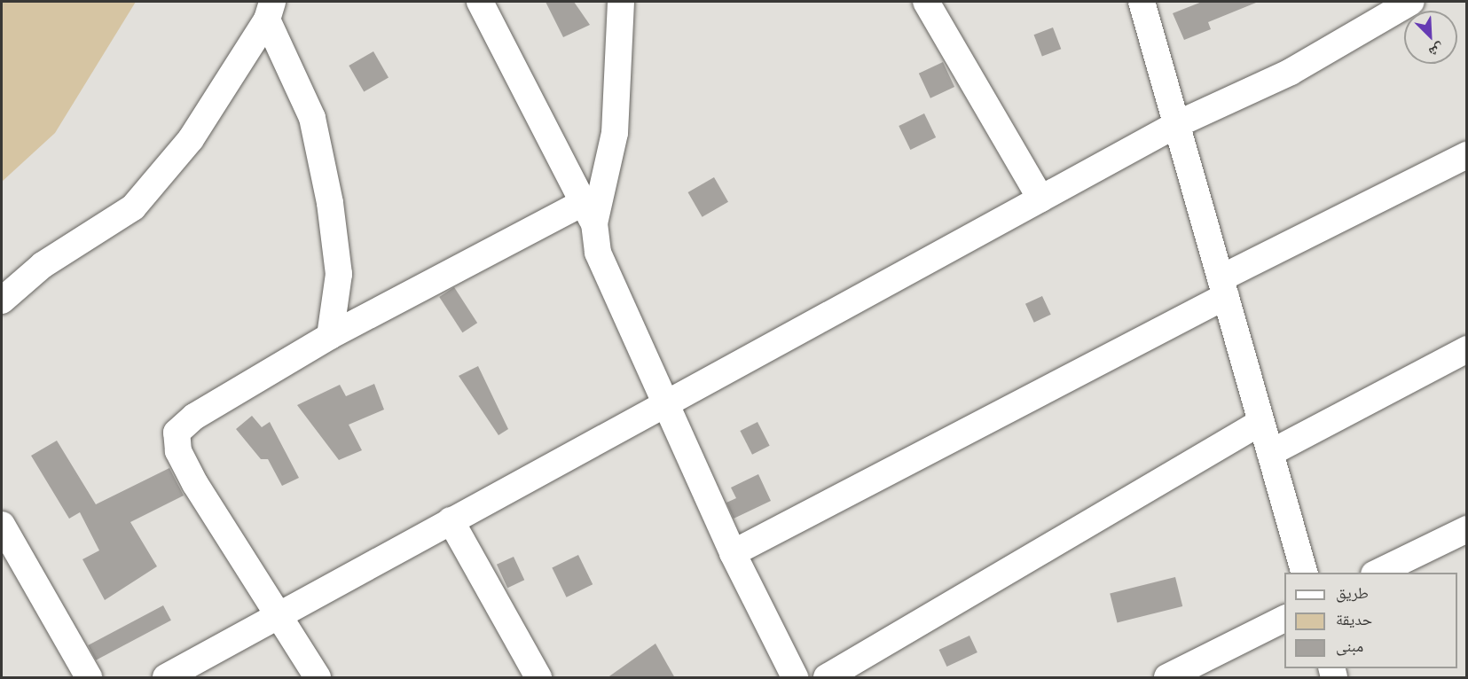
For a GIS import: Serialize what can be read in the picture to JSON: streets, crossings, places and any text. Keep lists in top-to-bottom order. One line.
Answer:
{"legend":["طريق","حديقة","مبنى"],"north":"bottom right"}
